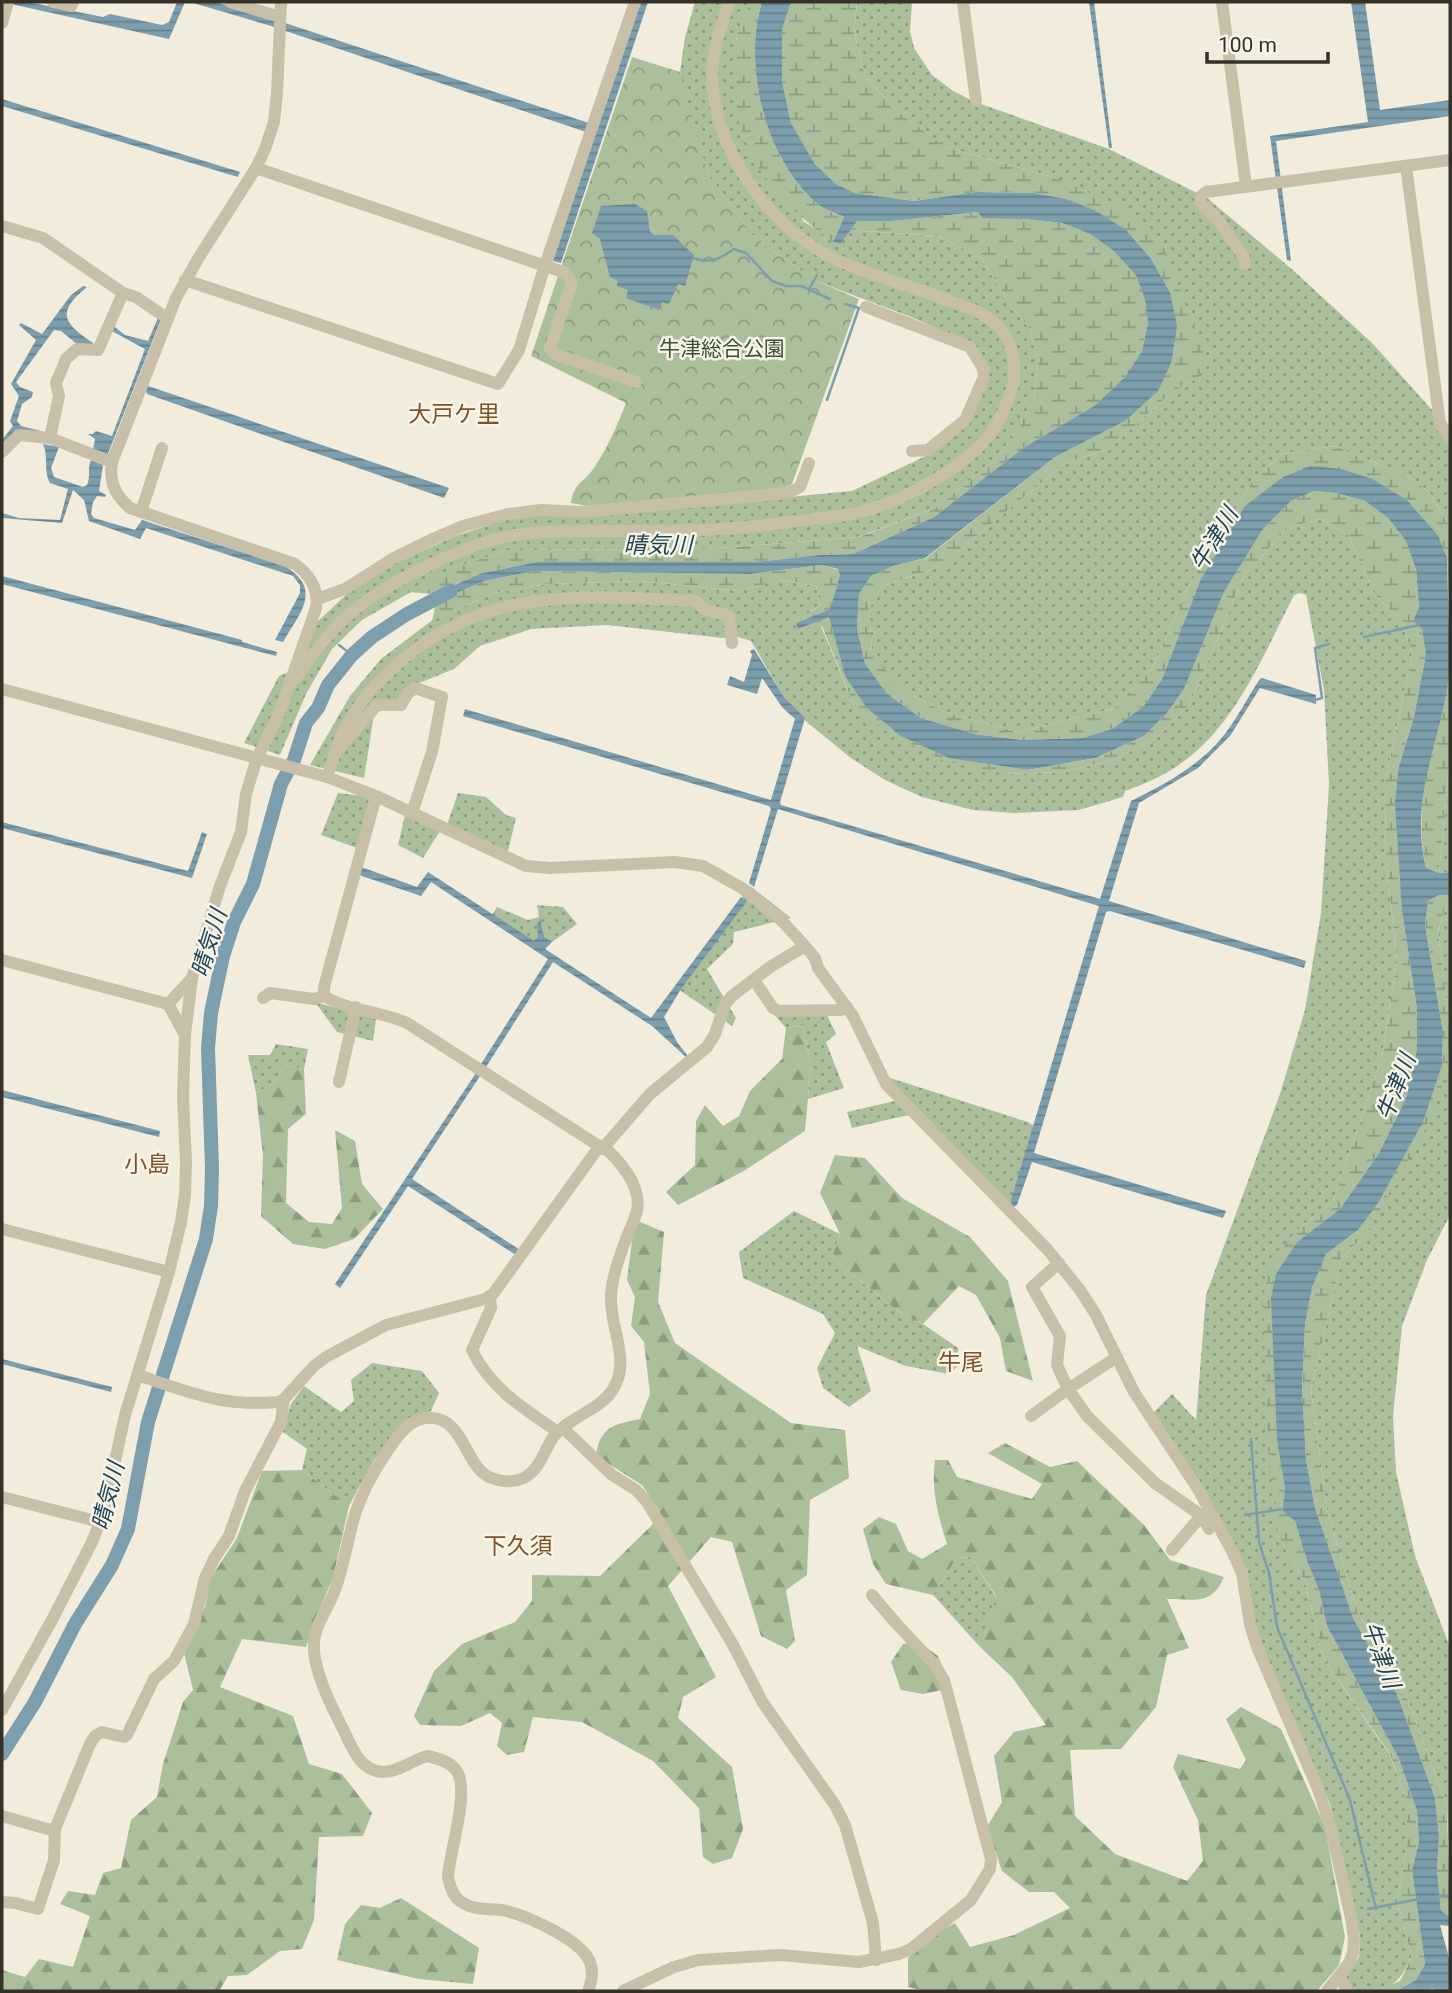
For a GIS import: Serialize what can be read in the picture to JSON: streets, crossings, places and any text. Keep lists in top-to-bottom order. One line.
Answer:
{"districts":["大戸ケ里","小島","牛尾","下久須"],"water":["牛津川","晴気川"],"parks":["牛津総合公園"],"scale_bar":"100 m"}
